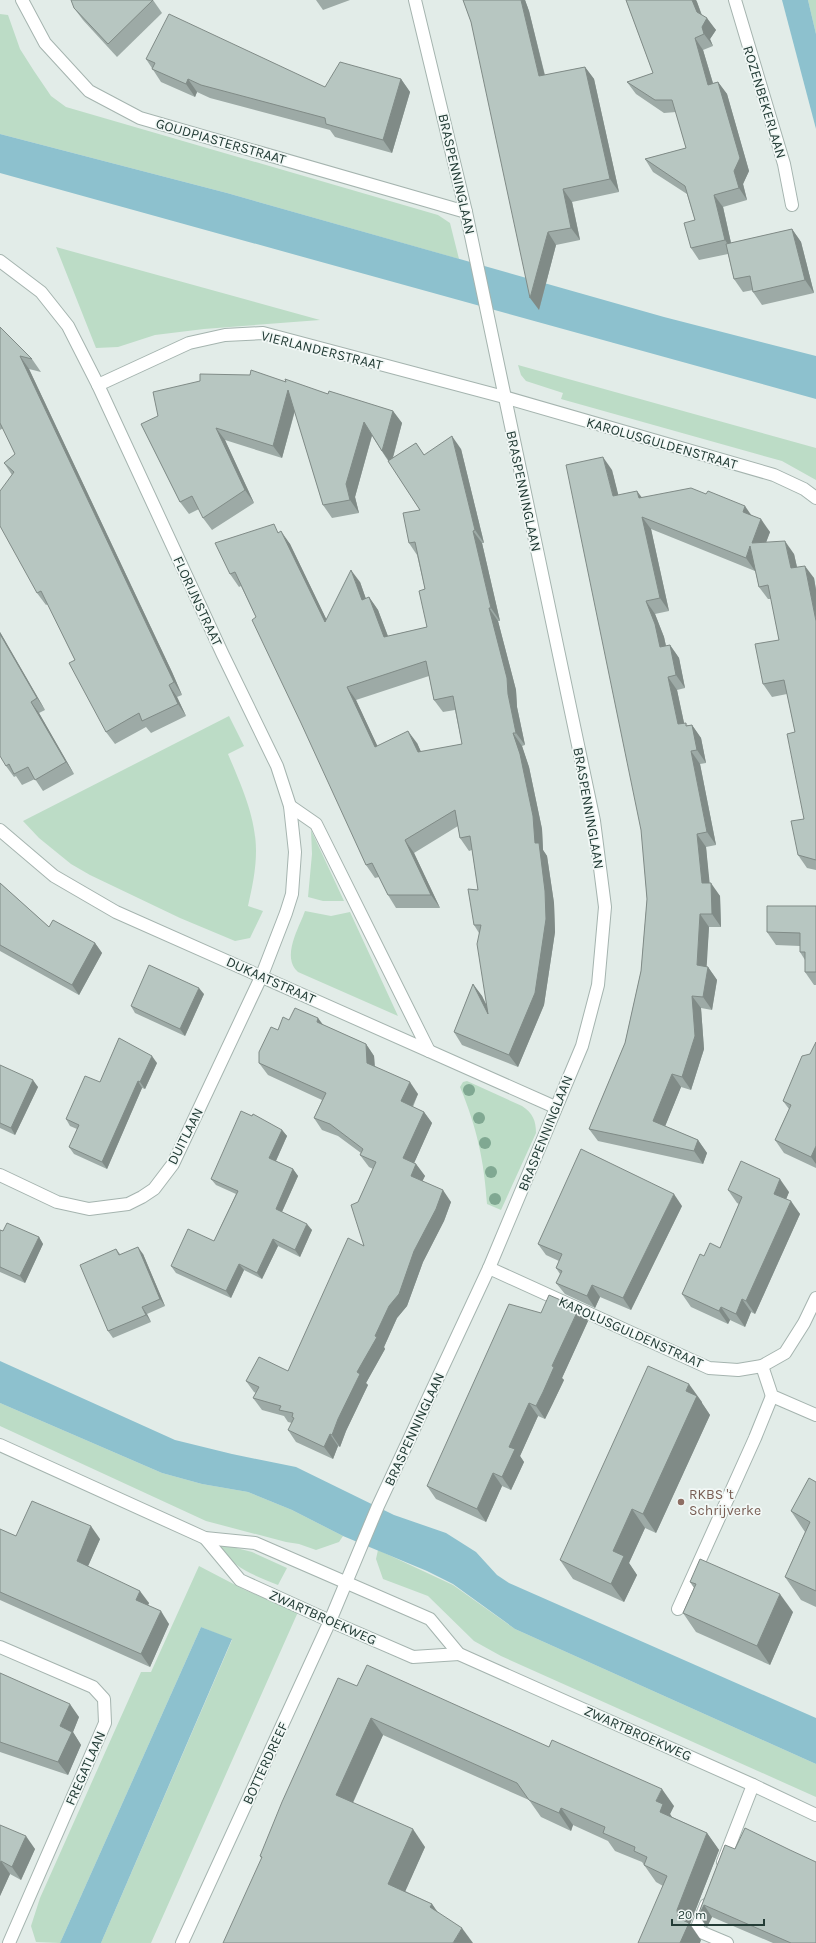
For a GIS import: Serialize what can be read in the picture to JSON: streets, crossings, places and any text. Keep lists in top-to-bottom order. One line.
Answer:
{"streets":{"street":["ROZENBEKERLAAN","GOUDPIASTERSTRAAT","BRASPENNINGLAAN","VIERLANDERSTRAAT","KAROLUSGULDENSTRAAT","FLORIJNSTRAAT","DUKAATSTRAAT","DUITLAAN","ZWARTBROEKWEG","BOTTERDREEF","FREGATLAAN"]},"crossings":[["GOUDPIASTERSTRAAT","BRASPENNINGLAAN"],["BRASPENNINGLAAN","VIERLANDERSTRAAT"],["BRASPENNINGLAAN","KAROLUSGULDENSTRAAT"],["BRASPENNINGLAAN","DUKAATSTRAAT"],["BRASPENNINGLAAN","ZWARTBROEKWEG"],["BRASPENNINGLAAN","BOTTERDREEF"],["VIERLANDERSTRAAT","KAROLUSGULDENSTRAAT"],["VIERLANDERSTRAAT","FLORIJNSTRAAT"],["FLORIJNSTRAAT","DUKAATSTRAAT"],["FLORIJNSTRAAT","DUITLAAN"],["DUKAATSTRAAT","DUITLAAN"],["ZWARTBROEKWEG","BOTTERDREEF"]],"places":["RKBS 't Schrijverke"],"scale_bar":"20 m"}
